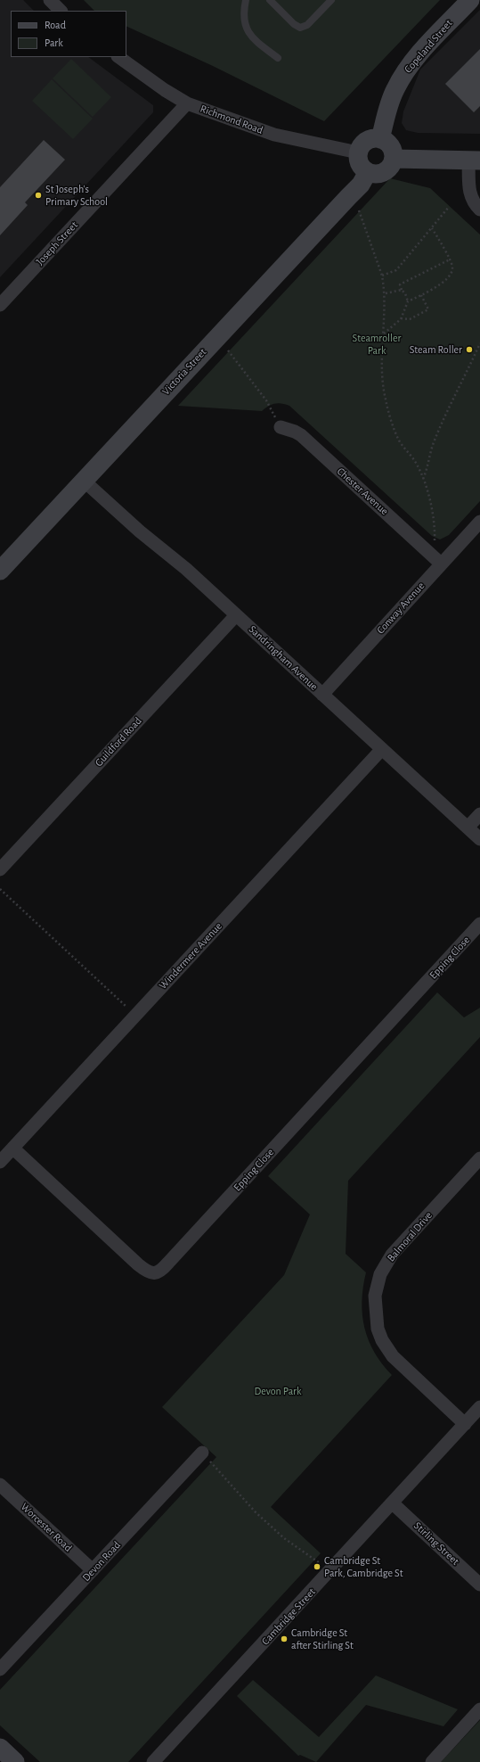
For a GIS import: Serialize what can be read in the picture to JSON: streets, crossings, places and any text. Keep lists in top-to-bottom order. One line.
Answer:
{"streets":{"street":["Copeland Street","Richmond Road","Joseph Street","Victoria Street","Chester Avenue","Conway Avenue","Sandringham Avenue","Guildford Road","Windermere Avenue","Epping Close","Balmoral Drive","Worcester Road","Stirling Street","Devon Road","Cambridge Street"]},"crossings":[["Copeland Street","Richmond Road"],["Copeland Street","Victoria Street"],["Richmond Road","Joseph Street"],["Richmond Road","Victoria Street"],["Victoria Street","Sandringham Avenue"],["Chester Avenue","Conway Avenue"],["Conway Avenue","Sandringham Avenue"],["Sandringham Avenue","Guildford Road"],["Sandringham Avenue","Windermere Avenue"],["Windermere Avenue","Epping Close"],["Balmoral Drive","Cambridge Street"],["Worcester Road","Devon Road"],["Stirling Street","Cambridge Street"]],"parks":["Steamroller Park","Devon Park"],"places":["St Joseph's Primary School","Steam Roller","Cambridge St Park, Cambridge St","Cambridge St after Stirling St"],"legend":["Road","Park"]}
